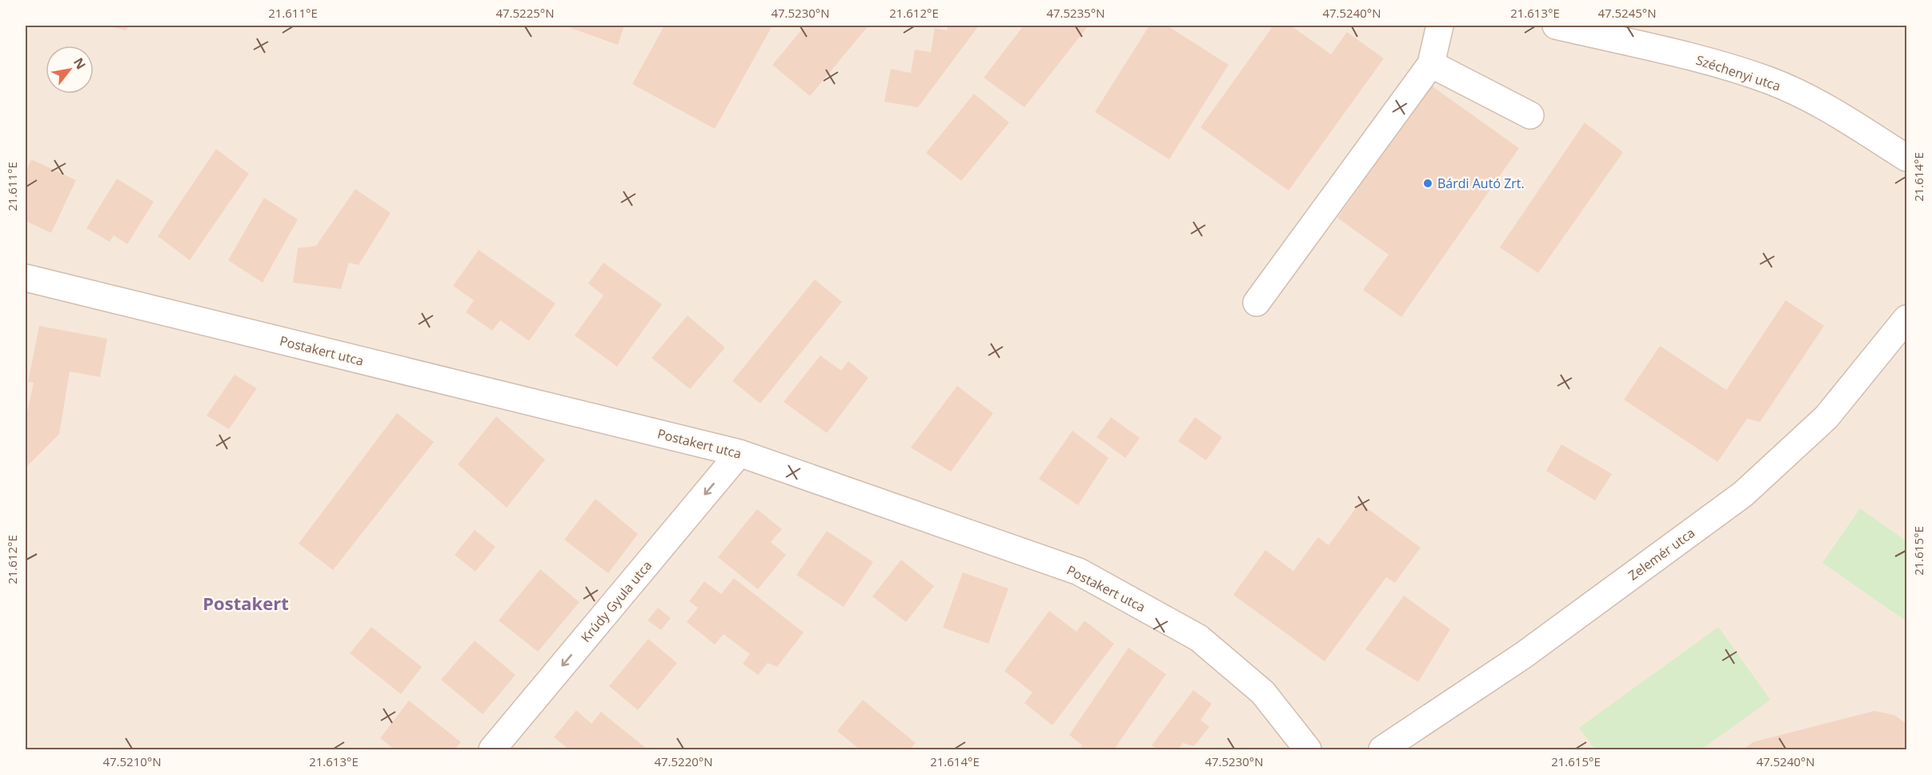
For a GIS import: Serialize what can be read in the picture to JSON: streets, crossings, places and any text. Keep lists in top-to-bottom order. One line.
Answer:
{"streets":{"street":["Széchenyi utca","Postakert utca","Zelemér utca","Krúdy Gyula utca"]},"crossings":[["Postakert utca","Krúdy Gyula utca"]],"one_way":["Krúdy Gyula utca"],"districts":["Postakert"],"places":["Bárdi Autó Zrt."],"north":"top right","coordinates":["21.611°E","47.5225°N","47.5230°N","21.612°E","47.5235°N","47.5240°N","21.613°E","47.5245°N","21.614°E","21.615°E","47.5210°N","47.5220°N"]}
